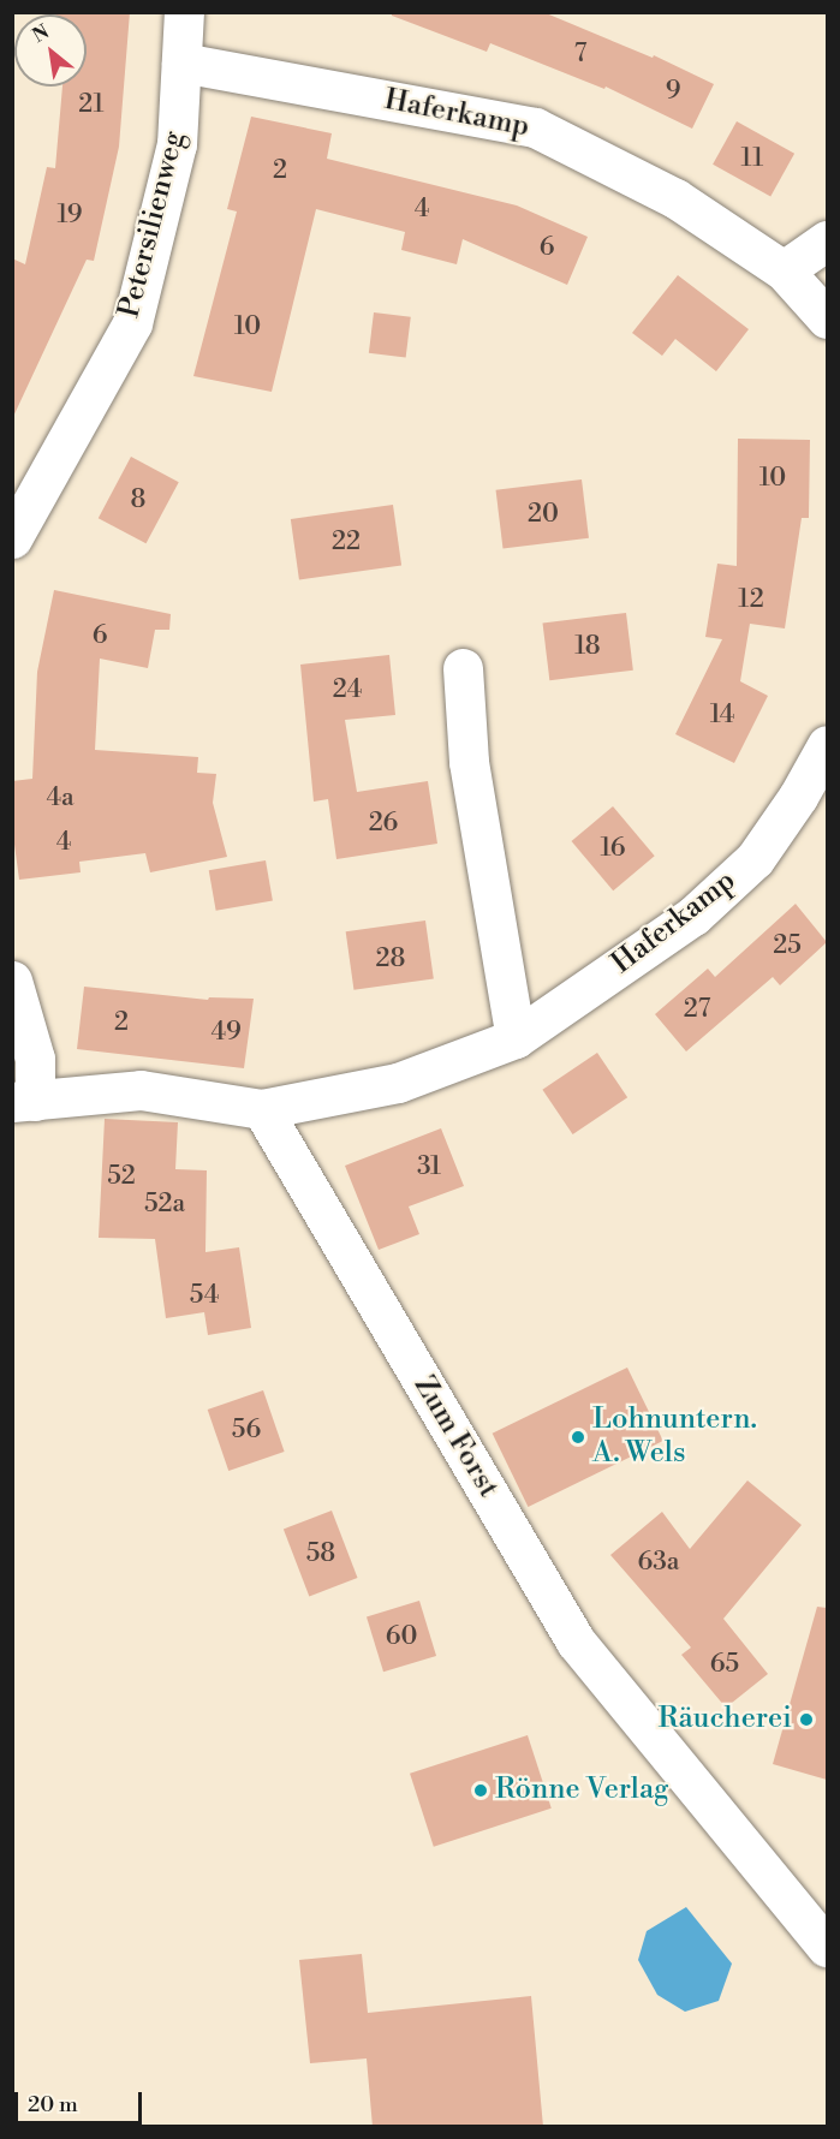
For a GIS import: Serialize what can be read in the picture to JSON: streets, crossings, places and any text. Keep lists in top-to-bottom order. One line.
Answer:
{"streets":{"street":["Haferkamp","Petersilienweg","Zum Forst"]},"crossings":[["Haferkamp","Petersilienweg"],["Haferkamp","Zum Forst"]],"places":["Lohnuntern. A. Wels","Räucherei","Rönne Verlag"],"house_numbers":["7","9","21","11","2","4","19","6","10","10","8","20","22","12","6","18","24","14","4a","26","4","16","25","28","27","2","49","31","52","52a","54","56","58","63a","60","65"],"scale_bar":"20 m","north":"top left"}
